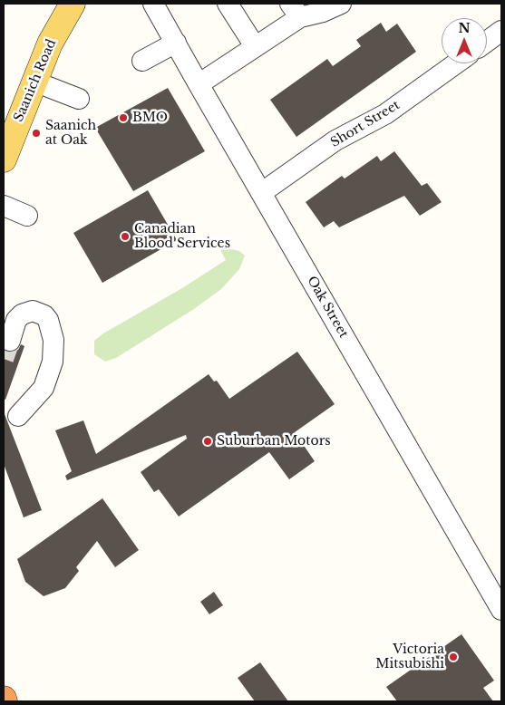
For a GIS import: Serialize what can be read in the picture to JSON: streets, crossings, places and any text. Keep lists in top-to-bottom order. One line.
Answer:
{"streets":{"main road":["Saanich Road"],"street":["Short Street","Oak Street"]},"crossings":[["Short Street","Oak Street"]],"places":["BMO","Saanich at Oak","Canadian Blood Services","Suburban Motors","Victoria Mitsubishi"],"north":"top"}
